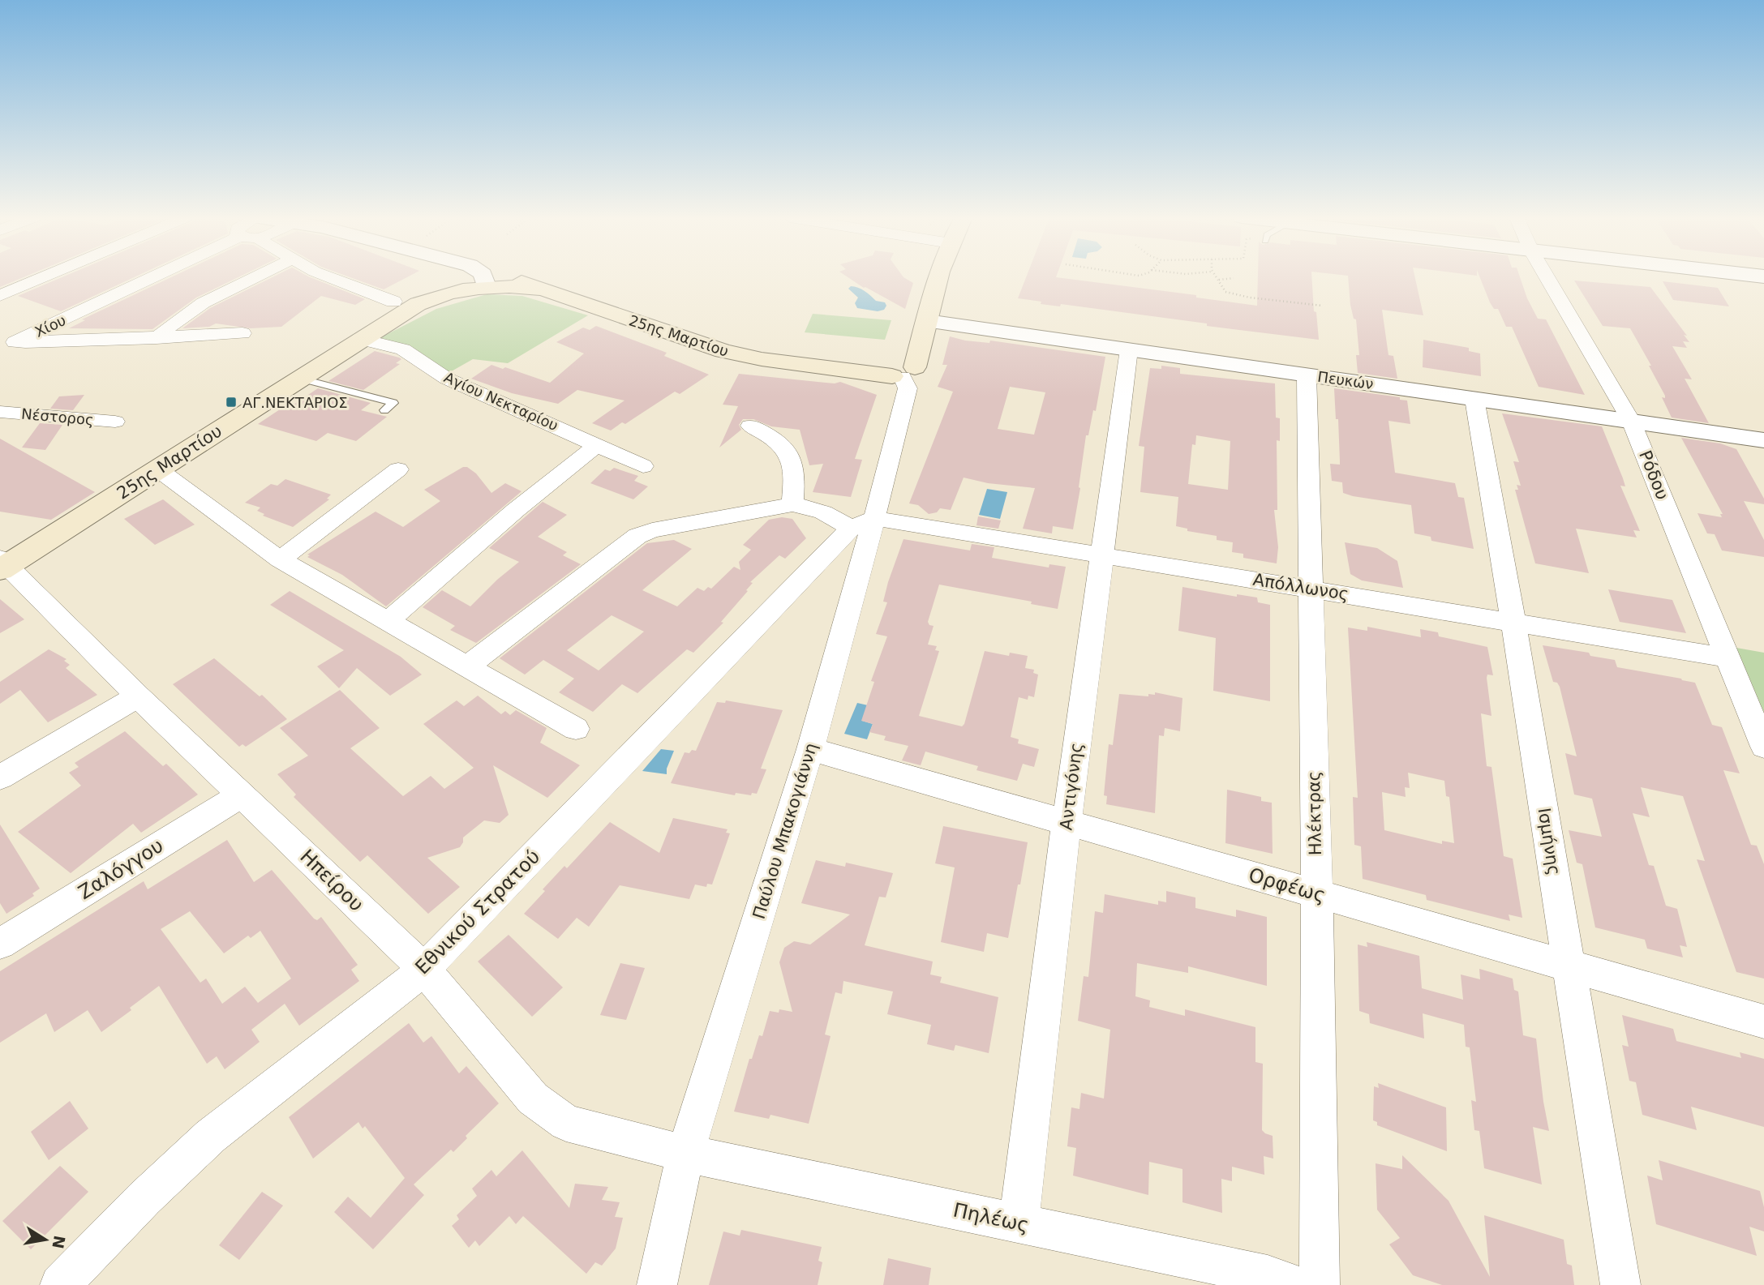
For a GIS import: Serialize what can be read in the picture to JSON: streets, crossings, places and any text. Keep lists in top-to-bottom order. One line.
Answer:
{"streets":{"main road":["25ης Μαρτίου","Παύλου Μπακογιάννη"],"street":["Χίου","Πευκών","Αγίου Νεκταρίου","Νέστορος","Ρόδου","Απόλλωνος","Αντιγόνης","Ηλέκτρας","Ισμήνης","Ζαλόγγου","Ηπείρου","Ορφέως","Εθνικού Στρατού","Πηλέως"]},"crossings":[["25ης Μαρτίου","Αγίου Νεκταρίου"],["25ης Μαρτίου","Παύλου Μπακογιάννη"],["25ης Μαρτίου","Ηπείρου"],["Πευκών","Ρόδου"],["Πευκών","Αντιγόνης"],["Πευκών","Ηλέκτρας"],["Πευκών","Παύλου Μπακογιάννη"],["Πευκών","Ισμήνης"],["Ρόδου","Απόλλωνος"],["Απόλλωνος","Αντιγόνης"],["Απόλλωνος","Ηλέκτρας"],["Απόλλωνος","Παύλου Μπακογιάννη"],["Απόλλωνος","Ισμήνης"],["Απόλλωνος","Εθνικού Στρατού"],["Αντιγόνης","Ορφέως"],["Αντιγόνης","Πηλέως"],["Ηλέκτρας","Ορφέως"],["Παύλου Μπακογιάννη","Ηπείρου"],["Παύλου Μπακογιάννη","Ορφέως"],["Παύλου Μπακογιάννη","Εθνικού Στρατού"],["Παύλου Μπακογιάννη","Πηλέως"],["Ισμήνης","Ορφέως"],["Ζαλόγγου","Ηπείρου"],["Ηπείρου","Εθνικού Στρατού"],["Ηπείρου","Πηλέως"]],"places":{"transit":["ΑΓ.ΝΕΚΤΑΡΙΟΣ"]},"north":"right"}
